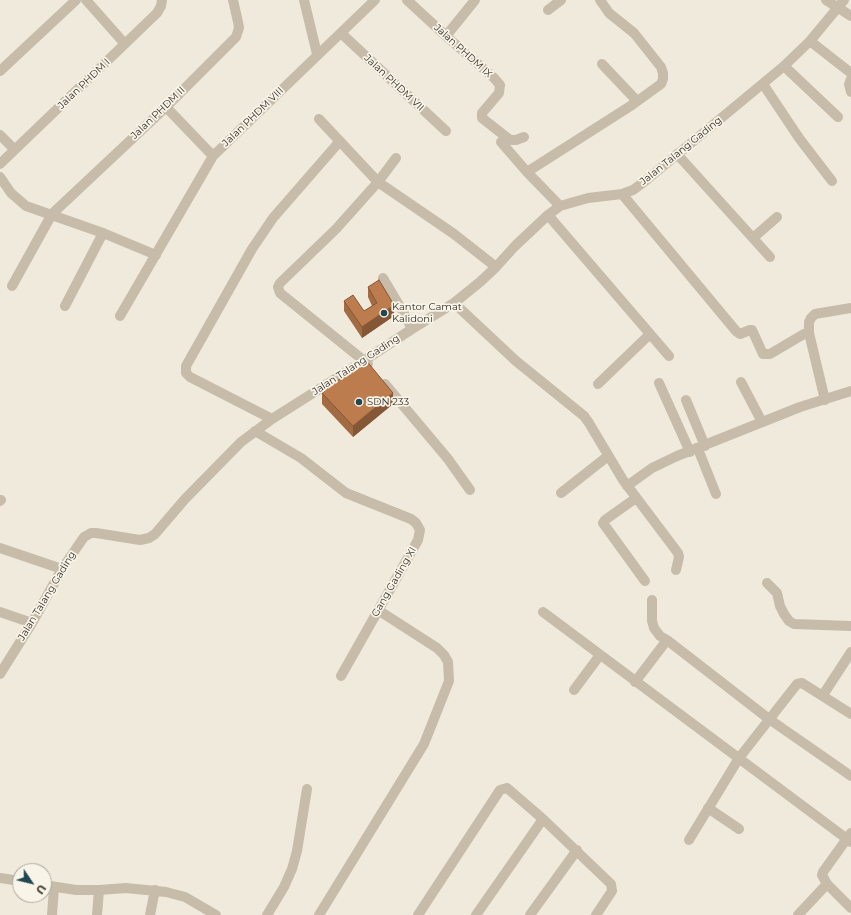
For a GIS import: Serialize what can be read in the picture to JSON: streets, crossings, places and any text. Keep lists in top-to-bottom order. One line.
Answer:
{"streets":{"street":["Jalan PHDM IX","Jalan PHDM VII","Jalan PHDM I","Jalan PHDM II","Jalan PHDM VIII","Jalan Talang Gading","Gang Gading XI"]},"crossings":[["Jalan PHDM VII","Jalan PHDM VIII"],["Jalan Talang Gading","Gang Gading XI"]],"places":["Kantor Camat Kalidoni","SDN 233"],"north":"bottom right"}
